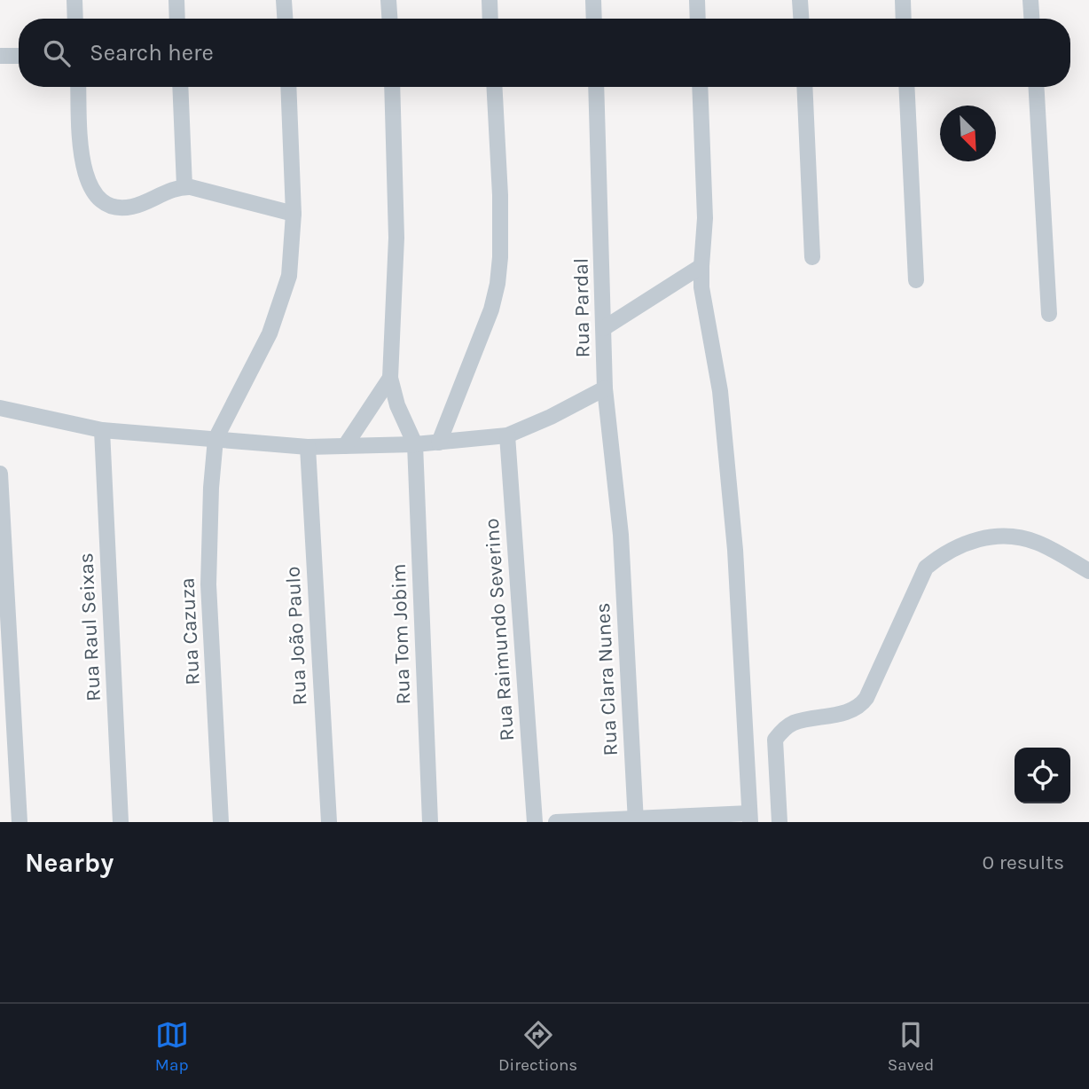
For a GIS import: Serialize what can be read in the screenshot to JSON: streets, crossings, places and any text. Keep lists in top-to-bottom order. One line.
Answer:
{"streets":{"street":["Rua Pardal","Rua Raul Seixas","Rua Raimundo Severino","Rua Cazuza","Rua Tom Jobim","Rua João Paulo","Rua Clara Nunes"]},"crossings":[["Rua Pardal","Rua Clara Nunes"]],"north":"bottom right","page":{"search":"Search here","heading":["Nearby","0 results"],"nav":["Map","Directions","Saved"]}}
